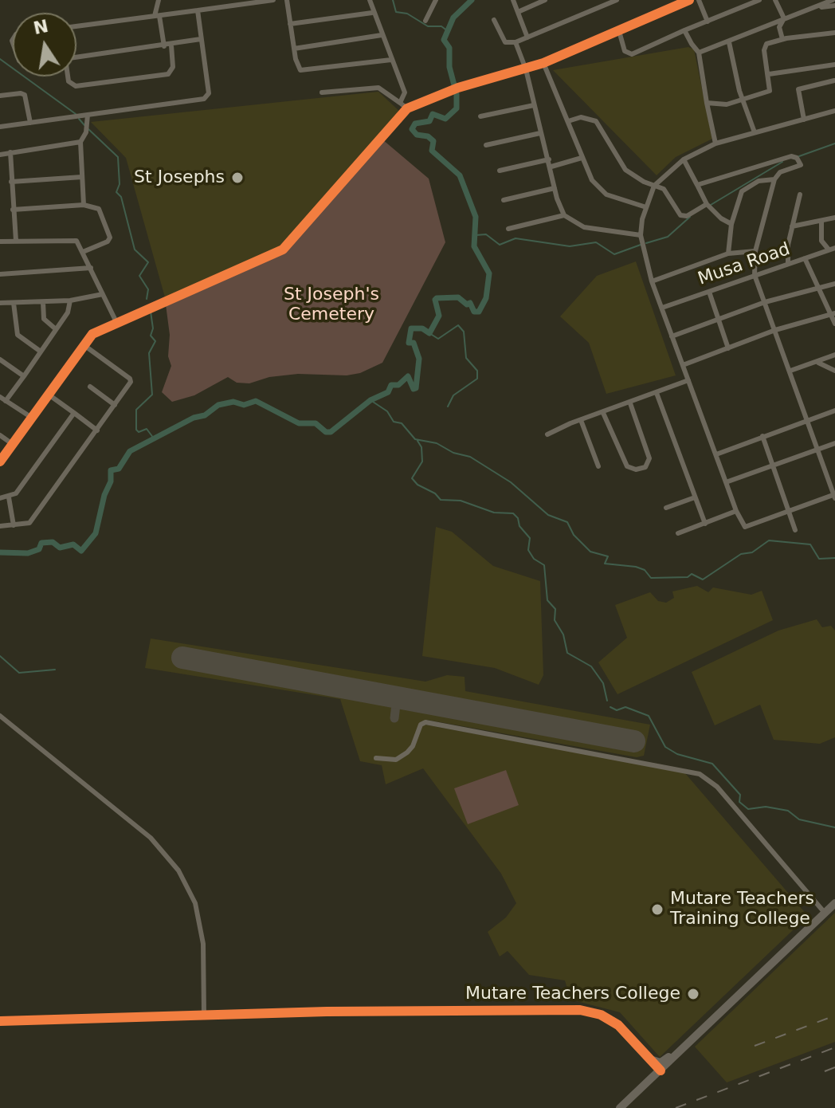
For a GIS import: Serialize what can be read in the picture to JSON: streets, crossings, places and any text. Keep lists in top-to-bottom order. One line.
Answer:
{"streets":{"street":["Musa Road"]},"parks":["St Joseph's Cemetery"],"places":["St Josephs","Mutare Teachers Training College","Mutare Teachers College"],"north":"top"}
